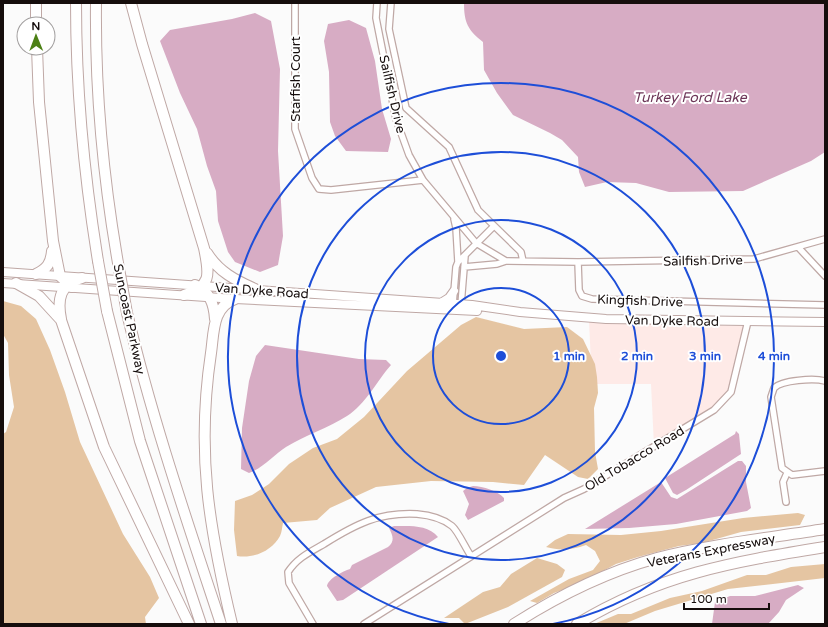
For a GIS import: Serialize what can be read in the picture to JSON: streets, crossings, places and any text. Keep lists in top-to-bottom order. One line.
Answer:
{"streets":{"highway":["Suncoast Parkway","Veterans Expressway"],"main road":["Van Dyke Road"],"street":["Starfish Court","Sailfish Drive","Kingfish Drive","Old Tobacco Road"]},"crossings":[["Starfish Court","Sailfish Drive"],["Sailfish Drive","Kingfish Drive"],["Van Dyke Road","Old Tobacco Road"]],"water":["Turkey Ford Lake"],"scale_bar":"100 m","north":"top","rings":["1 min","2 min","3 min","4 min"]}
